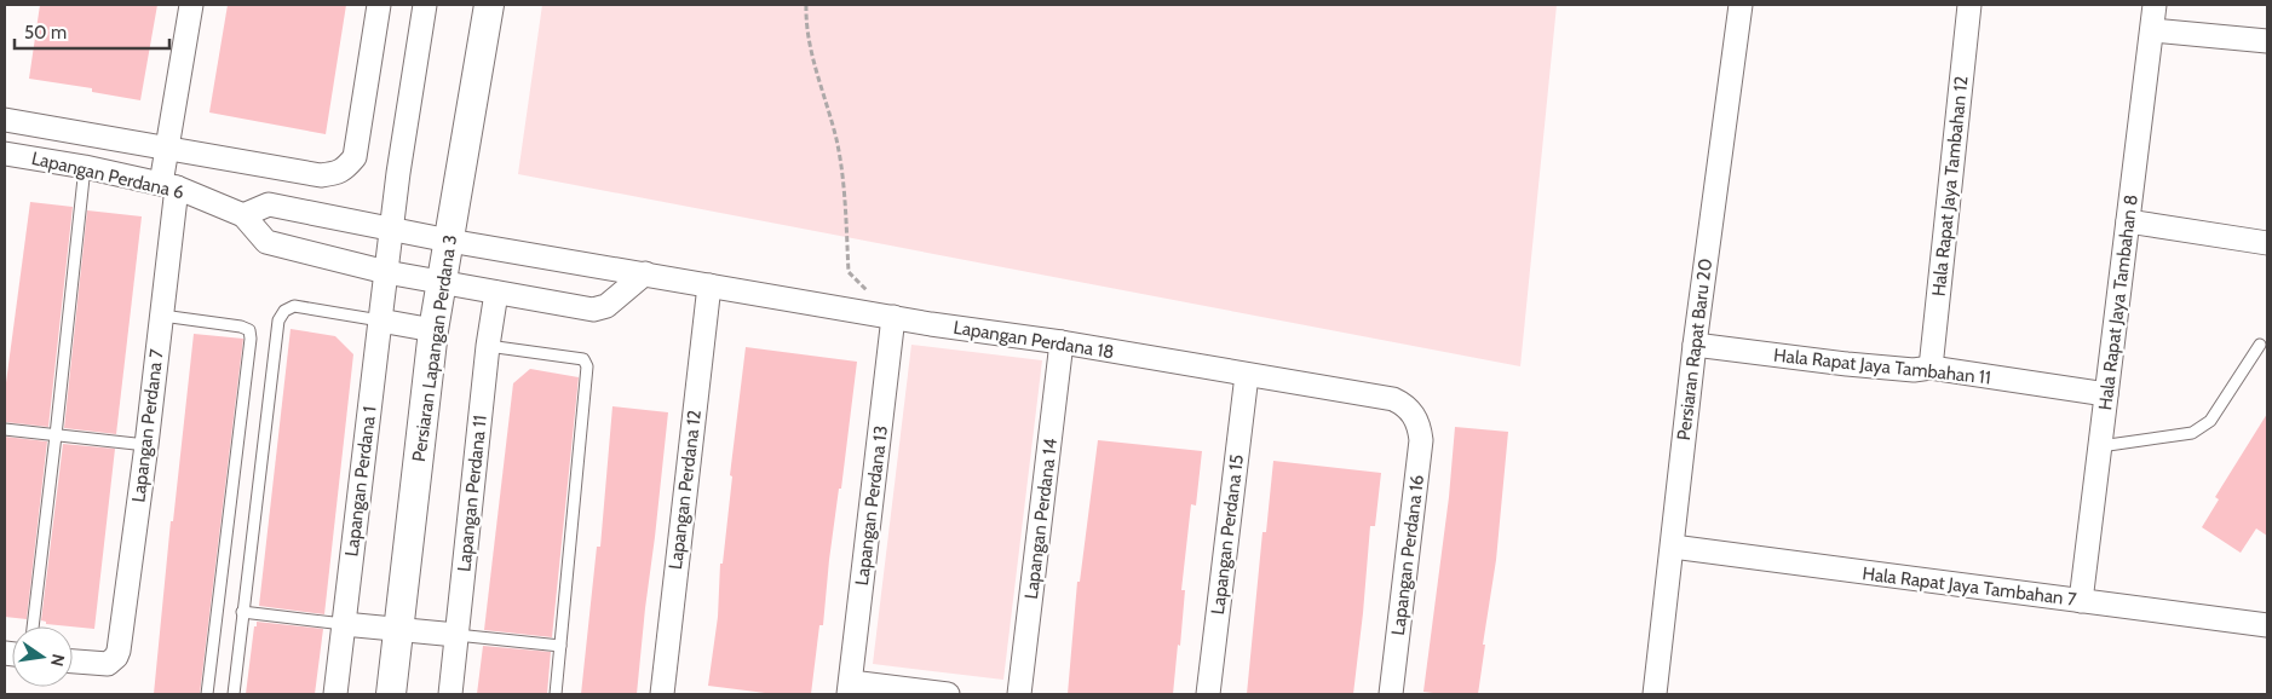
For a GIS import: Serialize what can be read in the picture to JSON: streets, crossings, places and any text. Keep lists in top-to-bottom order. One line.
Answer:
{"streets":{"street":["Lapangan Perdana 6","Hala Rapat Jaya Tambahan 12","Hala Rapat Jaya Tambahan 8","Lapangan Perdana 18","Persiaran Lapangan Perdana 3","Persiaran Rapat Baru 20","Hala Rapat Jaya Tambahan 11","Lapangan Perdana 7","Lapangan Perdana 1","Lapangan Perdana 12","Lapangan Perdana 11","Lapangan Perdana 13","Lapangan Perdana 14","Lapangan Perdana 15","Lapangan Perdana 16","Hala Rapat Jaya Tambahan 7"]},"crossings":[["Lapangan Perdana 6","Persiaran Lapangan Perdana 3"],["Lapangan Perdana 6","Lapangan Perdana 7"],["Lapangan Perdana 6","Lapangan Perdana 1"],["Hala Rapat Jaya Tambahan 12","Hala Rapat Jaya Tambahan 11"],["Hala Rapat Jaya Tambahan 8","Hala Rapat Jaya Tambahan 11"],["Hala Rapat Jaya Tambahan 8","Hala Rapat Jaya Tambahan 7"],["Lapangan Perdana 18","Persiaran Lapangan Perdana 3"],["Lapangan Perdana 18","Lapangan Perdana 1"],["Lapangan Perdana 18","Lapangan Perdana 12"],["Lapangan Perdana 18","Lapangan Perdana 13"],["Lapangan Perdana 18","Lapangan Perdana 14"],["Lapangan Perdana 18","Lapangan Perdana 15"],["Lapangan Perdana 18","Lapangan Perdana 16"],["Persiaran Rapat Baru 20","Hala Rapat Jaya Tambahan 11"],["Persiaran Rapat Baru 20","Hala Rapat Jaya Tambahan 7"]],"scale_bar":"50 m","north":"right"}
